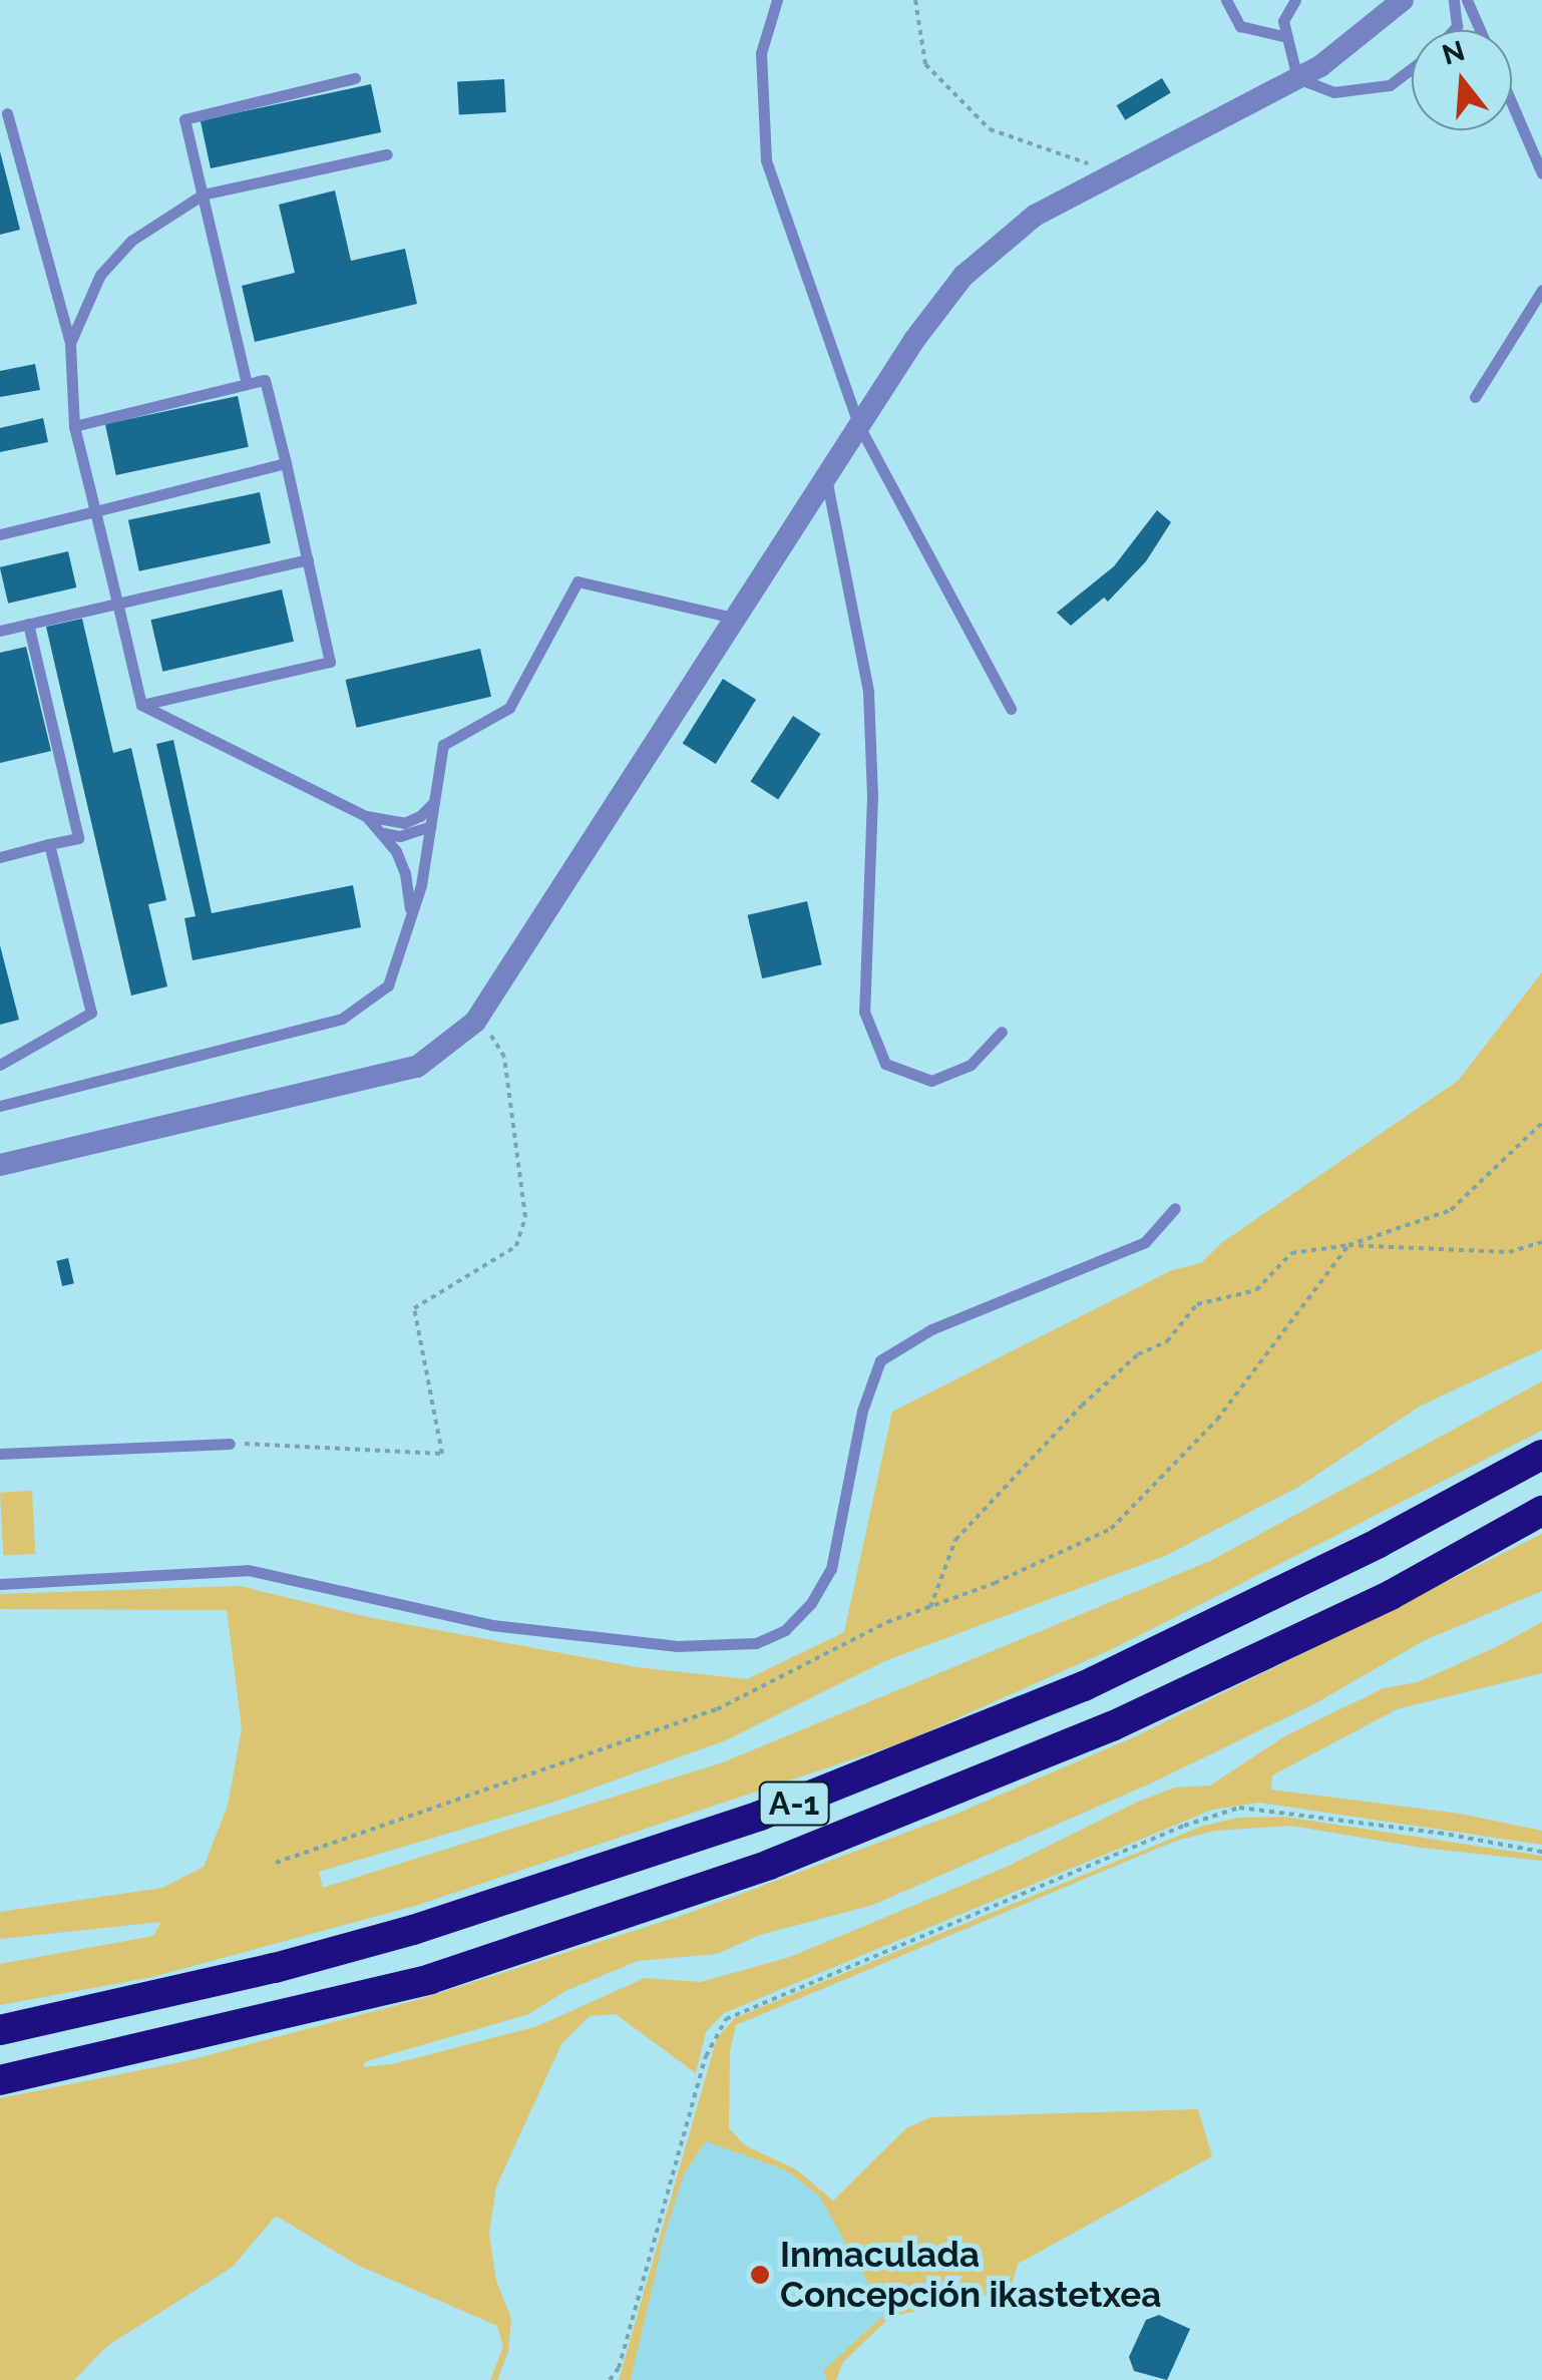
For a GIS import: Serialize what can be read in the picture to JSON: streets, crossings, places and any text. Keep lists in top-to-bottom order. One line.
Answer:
{"streets":{"highway":["A-1"]},"places":["Inmaculada Concepción ikastetxea"],"north":"top"}
